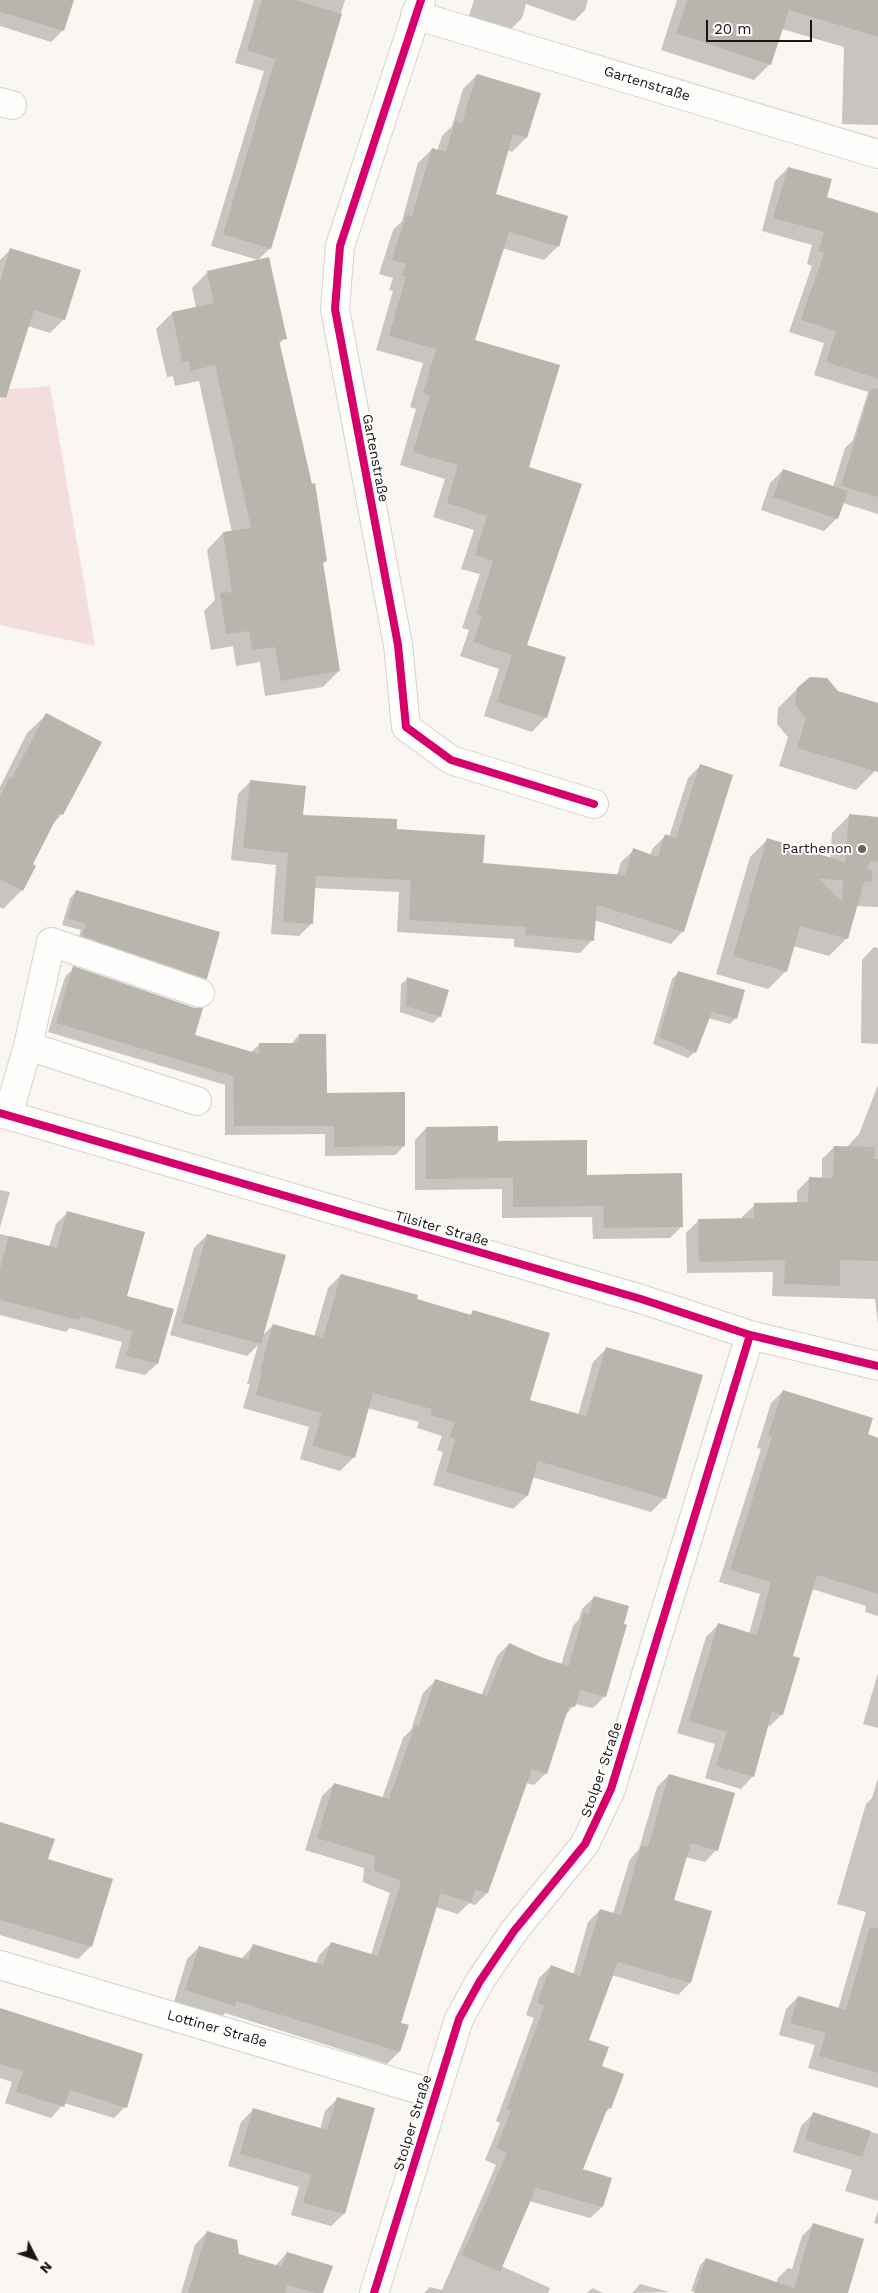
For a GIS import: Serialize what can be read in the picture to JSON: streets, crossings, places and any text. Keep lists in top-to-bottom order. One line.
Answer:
{"streets":{"street":["Gartenstraße","Tilsiter Straße","Stolper Straße","Lottiner Straße"]},"crossings":[["Tilsiter Straße","Stolper Straße"],["Stolper Straße","Lottiner Straße"]],"places":["Parthenon"],"scale_bar":"20 m","north":"bottom right"}
